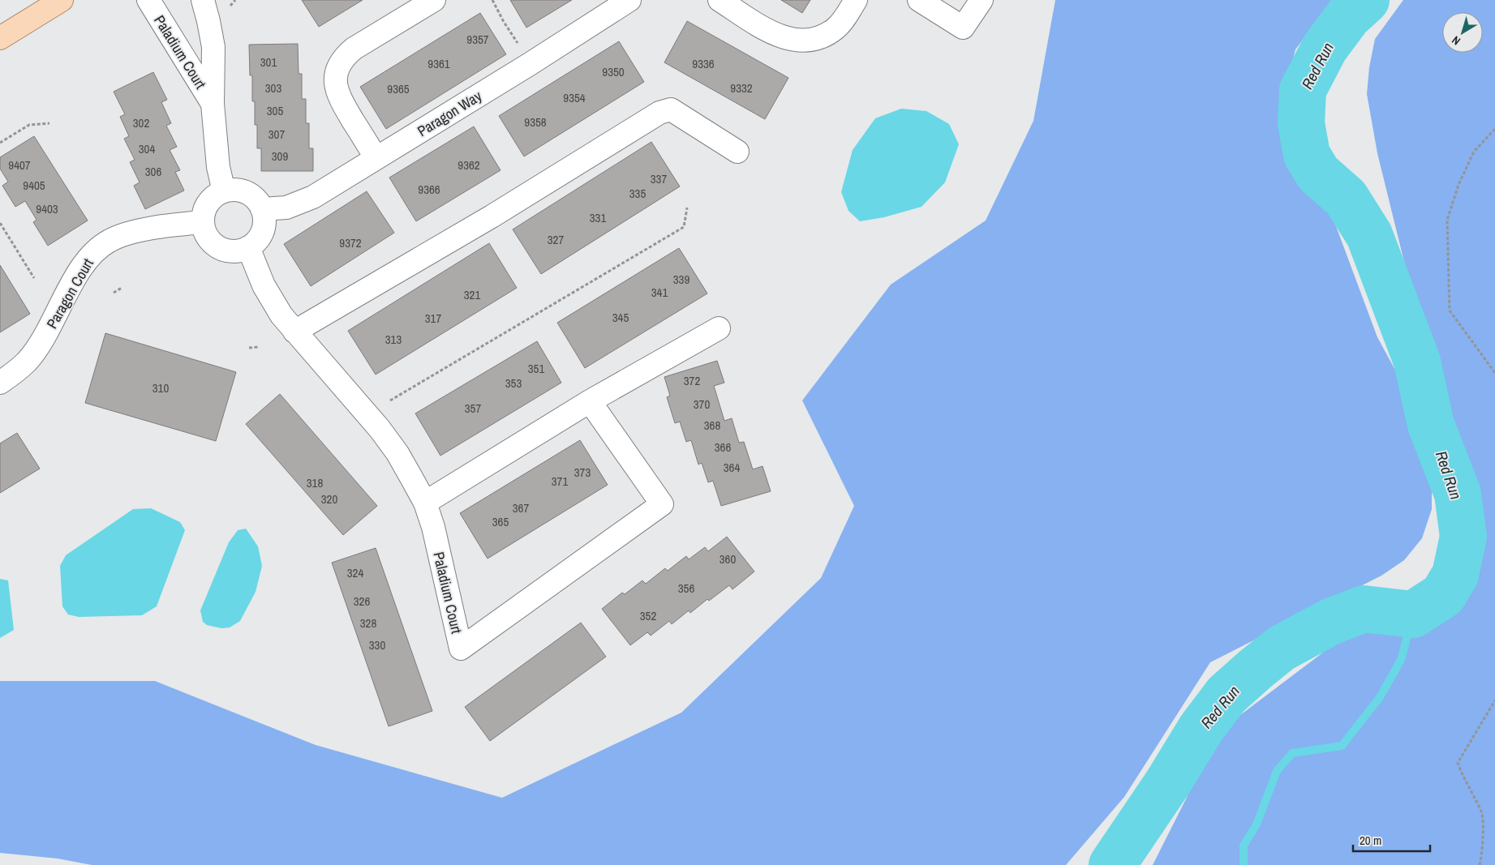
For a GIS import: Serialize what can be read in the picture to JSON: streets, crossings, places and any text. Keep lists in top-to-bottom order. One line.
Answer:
{"streets":{"street":["Paladium Court","Paragon Way","Paragon Court"]},"crossings":[["Paladium Court","Paragon Way"],["Paladium Court","Paragon Court"],["Paragon Way","Paragon Court"]],"water":["Red Run"],"house_numbers":["9357","301","9361","9336","9350","303","9332","9365","9354","305","9358","302","307","304","309","9407","9362","306","337","9405","9366","335","9403","331","327","9372","339","341","321","345","317","313","351","372","353","310","370","357","368","366","364","373","371","318","320","367","365","360","324","356","326","352","328","330"],"scale_bar":"20 m","north":"bottom left"}
